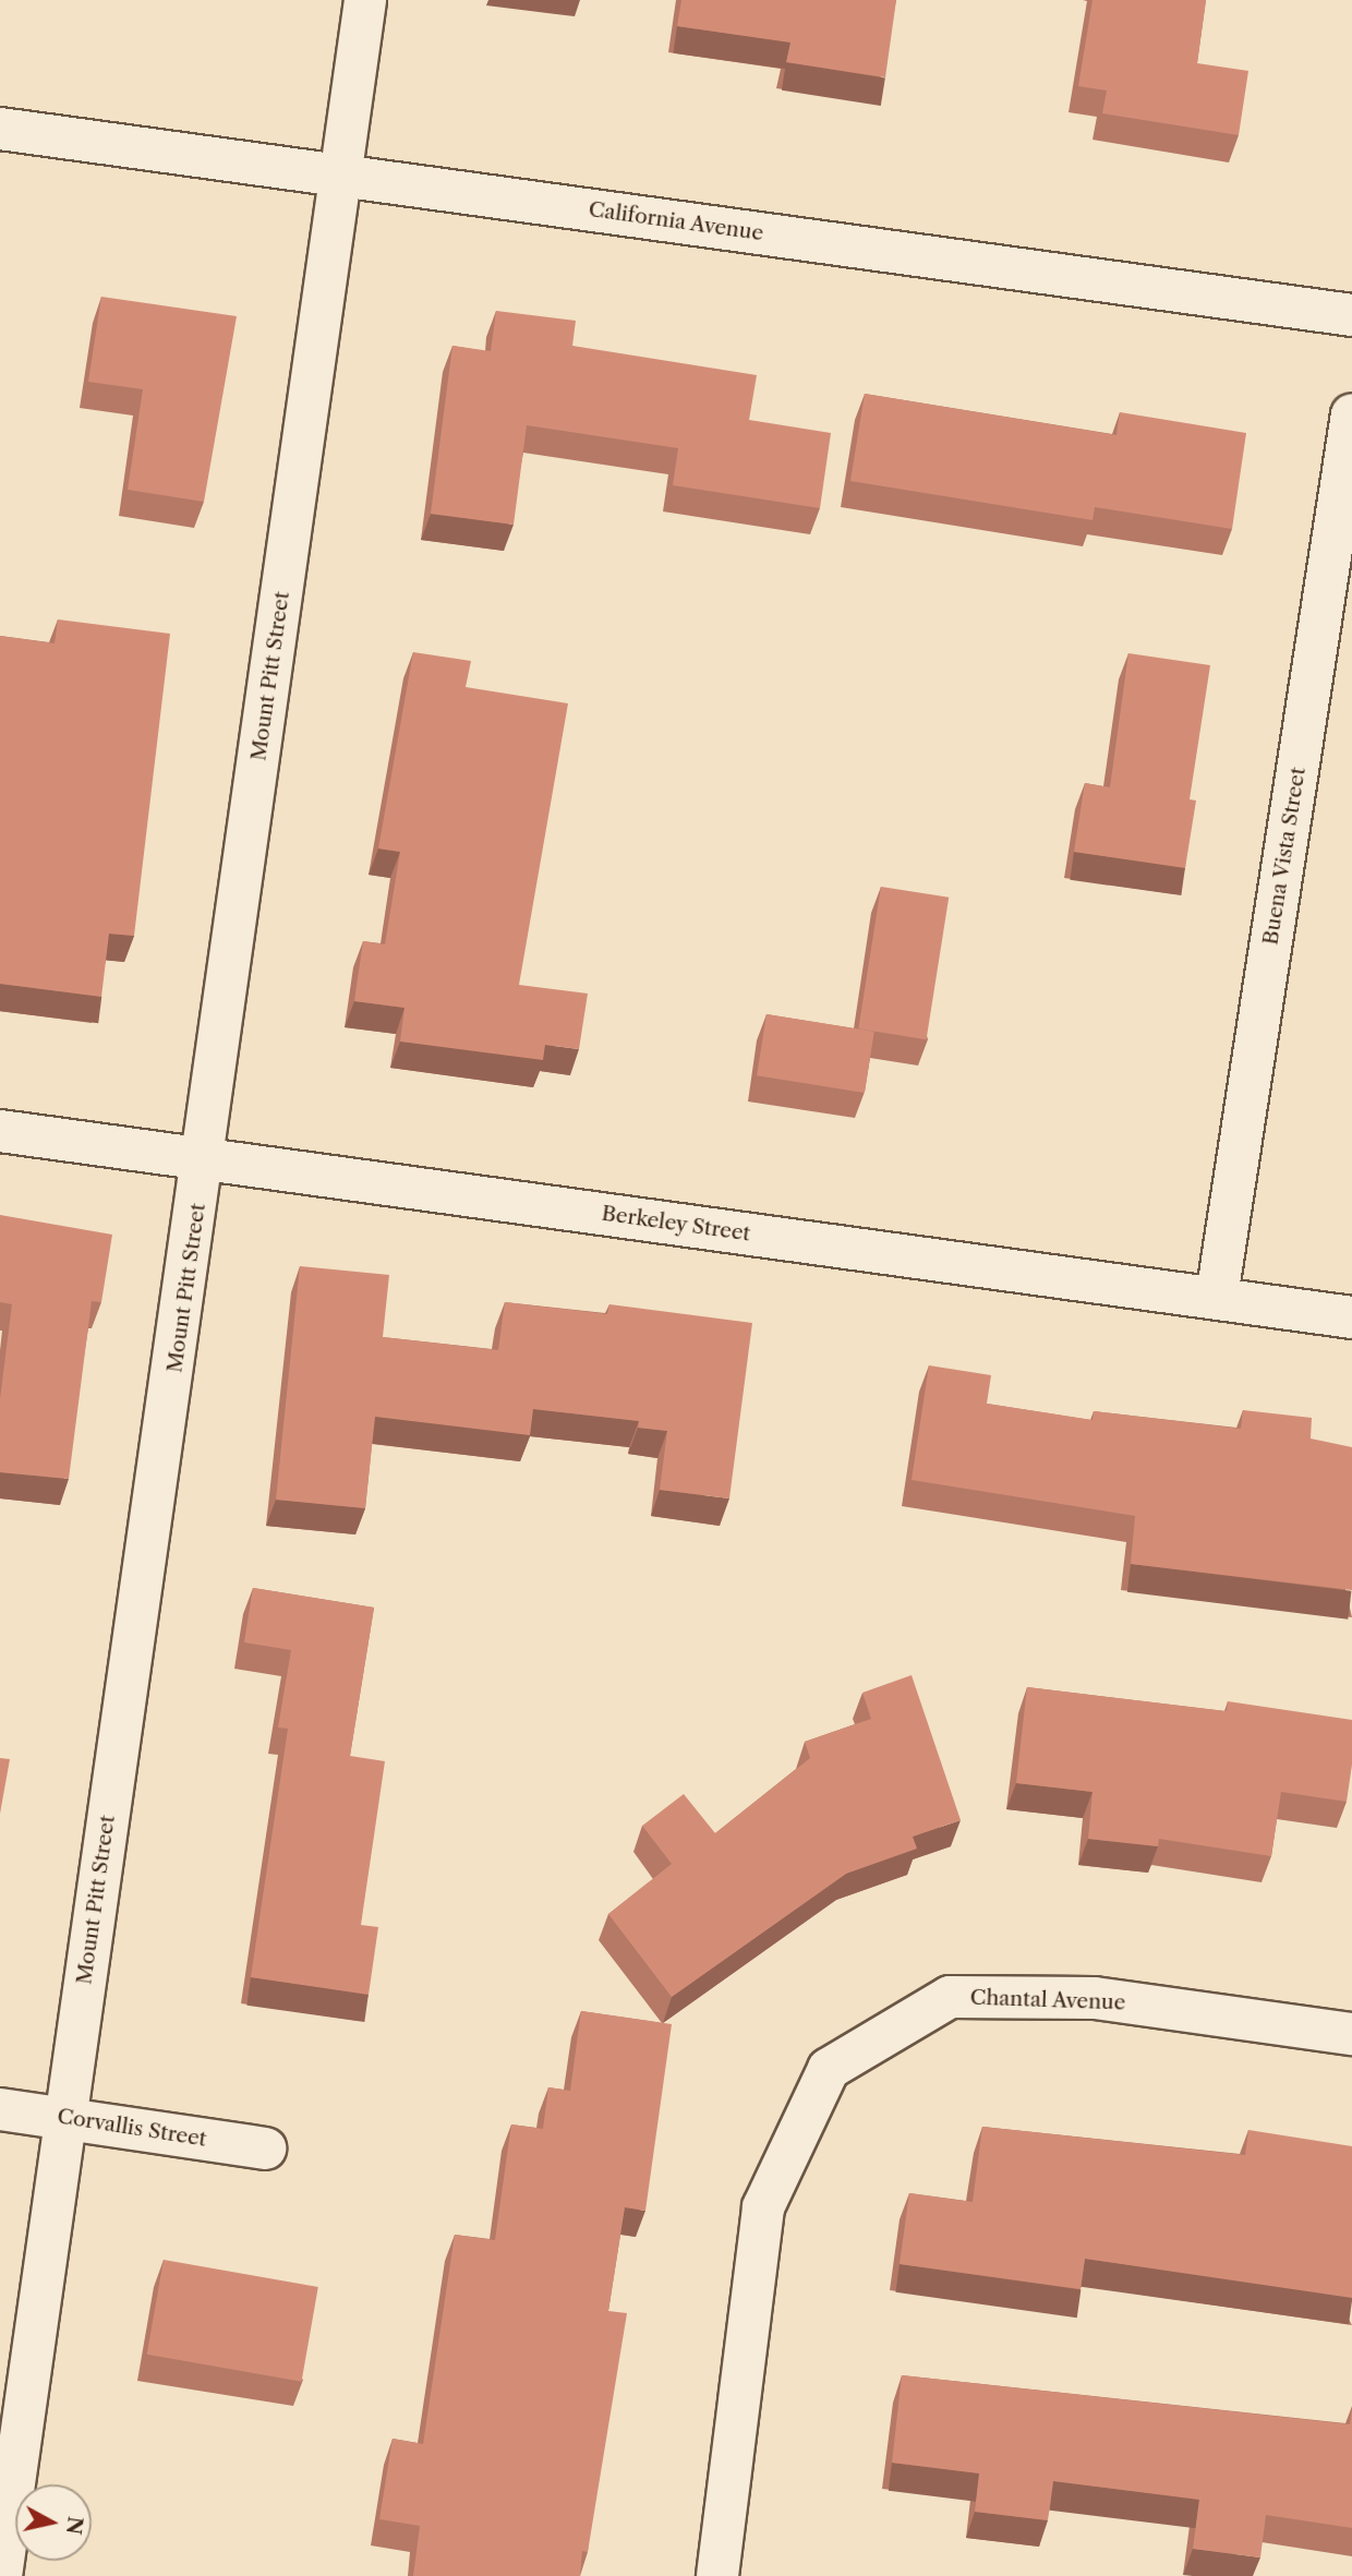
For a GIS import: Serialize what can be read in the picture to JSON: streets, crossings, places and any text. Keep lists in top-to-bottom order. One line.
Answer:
{"streets":{"street":["California Avenue","Mount Pitt Street","Buena Vista Street","Berkeley Street","Chantal Avenue","Corvallis Street"]},"crossings":[["California Avenue","Mount Pitt Street"],["Mount Pitt Street","Berkeley Street"],["Mount Pitt Street","Corvallis Street"],["Buena Vista Street","Berkeley Street"]],"north":"right"}
